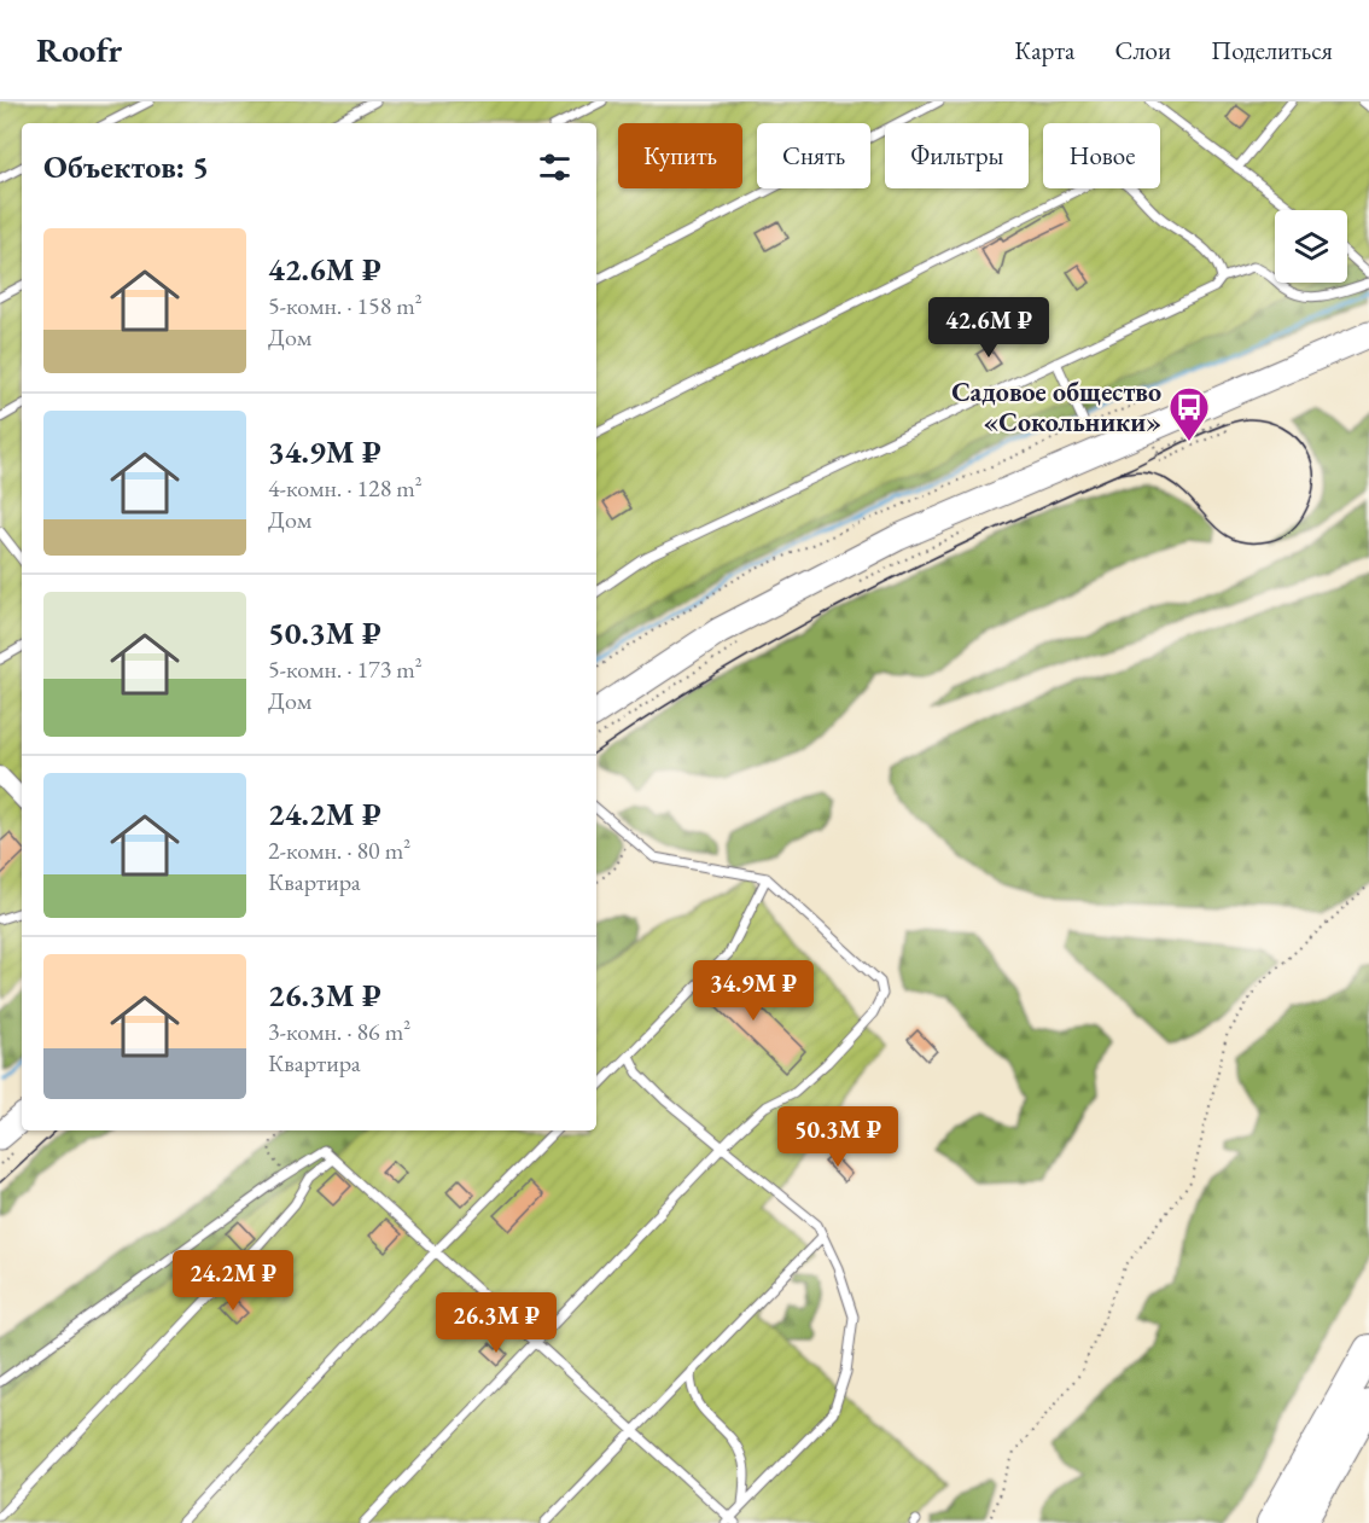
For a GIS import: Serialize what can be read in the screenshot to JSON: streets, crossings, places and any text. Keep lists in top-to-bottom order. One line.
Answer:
{"places":{"bus stop":["Садовое общество «Сокольники»"]},"page":{"header":"Roofr","nav":["Карта","Слои","Поделиться"],"chip":["Купить","Снять","Фильтры","Новое"],"heading":"Объектов: 5","list":[{"name":"42.6M ₽","note":"5-комн. · 158 m² · Дом"},{"name":"34.9M ₽","note":"4-комн. · 128 m² · Дом"},{"name":"50.3M ₽","note":"5-комн. · 173 m² · Дом"},{"name":"24.2M ₽","note":"2-комн. · 80 m² · Квартира"},{"name":"26.3M ₽","note":"3-комн. · 86 m² · Квартира"}],"price":["42.6M ₽","34.9M ₽","50.3M ₽","24.2M ₽","26.3M ₽"]}}
